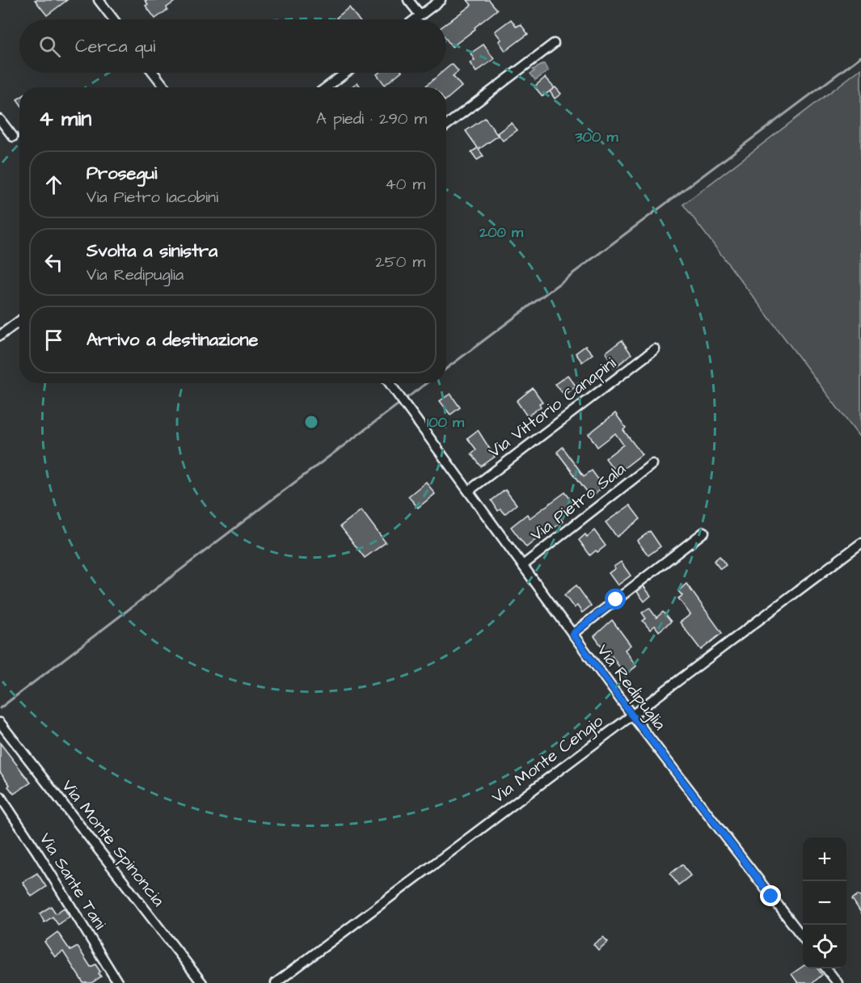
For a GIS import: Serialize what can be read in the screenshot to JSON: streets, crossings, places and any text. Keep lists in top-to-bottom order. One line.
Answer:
{"streets":{"street":["Via Vittorio Canapini","Via Pietro Sala","Via Redipuglia","Via Monte Cengio","Via Monte Spinoncia","Via Sante Tani"]},"crossings":[["Via Vittorio Canapini","Via Redipuglia"],["Via Pietro Sala","Via Redipuglia"],["Via Redipuglia","Via Monte Cengio"]],"page":{"search":"Cerca qui","heading":["4 min","A piedi · 290 m"],"list":[["Prosegui","Via Pietro Iacobini","40 m"],["Svolta a sinistra","Via Redipuglia","250 m"],"Arrivo a destinazione"],"map_buttons":["+","−"]},"rings":["300 m","200 m","100 m"]}
